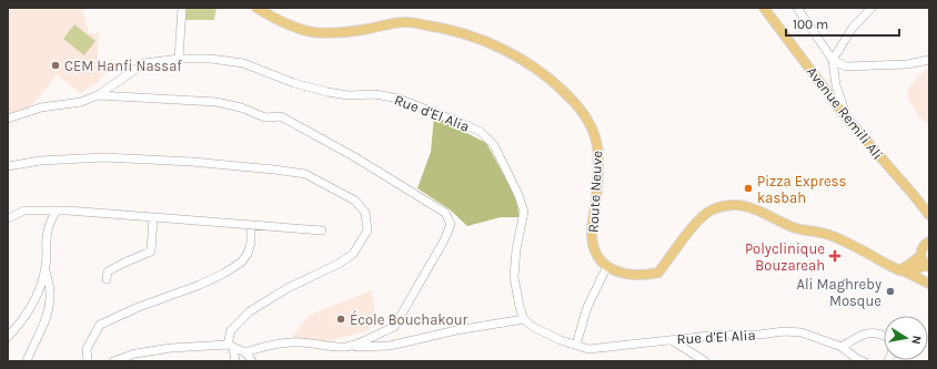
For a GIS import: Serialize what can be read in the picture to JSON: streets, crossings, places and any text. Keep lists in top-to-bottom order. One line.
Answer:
{"streets":{"main road":["Avenue Remili Ali","Route Neuve"],"street":["Rue d'El Alia"]},"places":{"other":["CEM Hanfi Nassaf","Pizza Express kasbah","Ali Maghreby Mosque","École Bouchakour"],"health":["Polyclinique Bouzareah"]},"scale_bar":"100 m","north":"right"}
